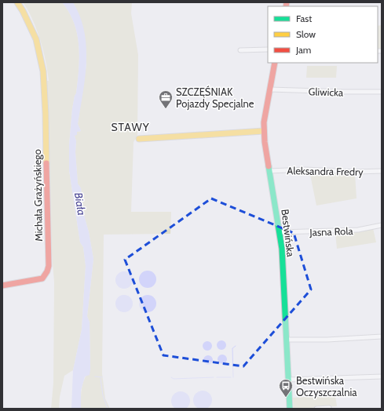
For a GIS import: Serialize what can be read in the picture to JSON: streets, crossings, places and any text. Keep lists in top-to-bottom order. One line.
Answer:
{"streets":{"street":["Gliwicka","Aleksandra Fredry","Michała Grażyńskiego","Jasna Rola","Bestwińska"]},"crossings":[["Gliwicka","Bestwińska"],["Aleksandra Fredry","Bestwińska"],["Jasna Rola","Bestwińska"]],"districts":["STAWY"],"water":["Biała"],"places":{"office":["SZCZĘŚNIAK Pojazdy Specjalne"],"bus stop":["Bestwińska Oczyszczalnia"]},"legend":["Fast","Slow","Jam"]}
